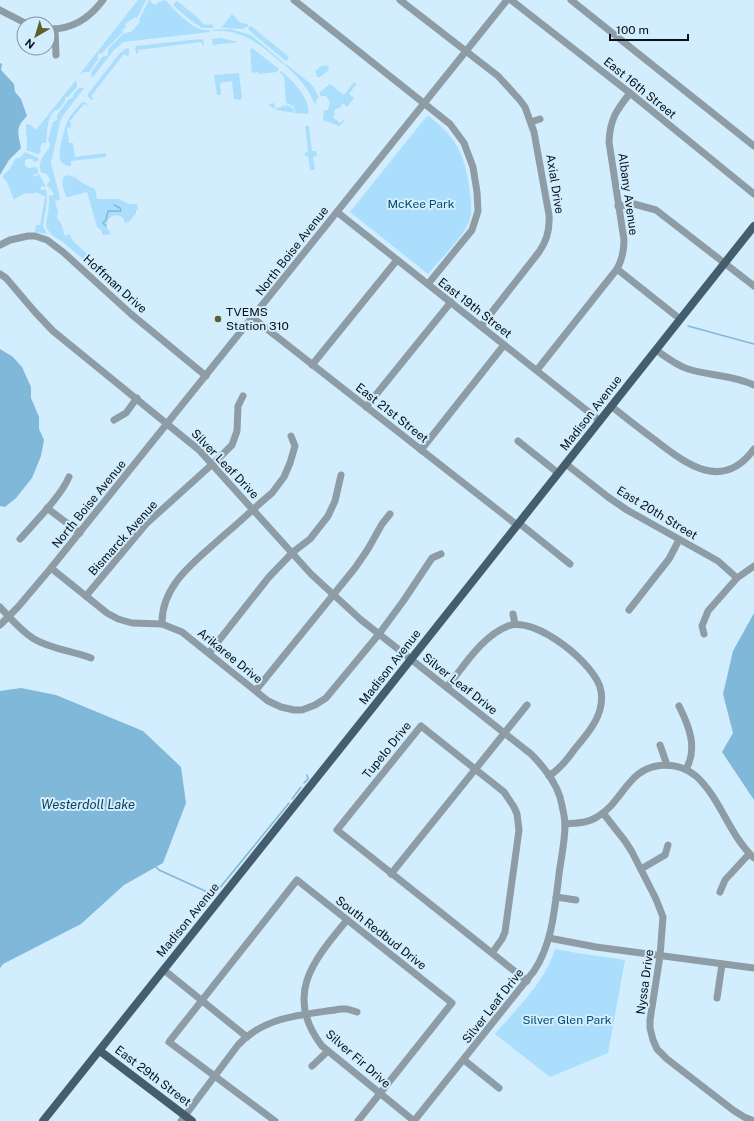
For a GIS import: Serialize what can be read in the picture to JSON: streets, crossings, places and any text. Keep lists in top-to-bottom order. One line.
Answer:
{"streets":{"main road":["Madison Avenue","East 29th Street"],"street":["East 16th Street","Axial Drive","Albany Avenue","North Boise Avenue","Hoffman Drive","East 19th Street","East 21st Street","Silver Leaf Drive","East 20th Street","Bismarck Avenue","Arikaree Drive","Tupelo Drive","South Redbud Drive","Nyssa Drive","Silver Fir Drive"]},"crossings":[["East 16th Street","Albany Avenue"],["Axial Drive","North Boise Avenue"],["Axial Drive","East 19th Street"],["Albany Avenue","East 19th Street"],["North Boise Avenue","Hoffman Drive"],["North Boise Avenue","East 19th Street"],["North Boise Avenue","East 21st Street"],["North Boise Avenue","Silver Leaf Drive"],["North Boise Avenue","Arikaree Drive"],["East 19th Street","Madison Avenue"],["East 21st Street","Madison Avenue"],["Madison Avenue","Silver Leaf Drive"],["Madison Avenue","East 20th Street"],["Madison Avenue","East 29th Street"],["Silver Leaf Drive","Bismarck Avenue"],["Silver Leaf Drive","Arikaree Drive"],["Silver Leaf Drive","Tupelo Drive"],["Silver Leaf Drive","Silver Fir Drive"],["Bismarck Avenue","Arikaree Drive"],["South Redbud Drive","Silver Fir Drive"]],"water":["Westerdoll Lake"],"parks":["McKee Park","Silver Glen Park"],"places":["TVEMS Station 310"],"scale_bar":"100 m","north":"bottom left"}
